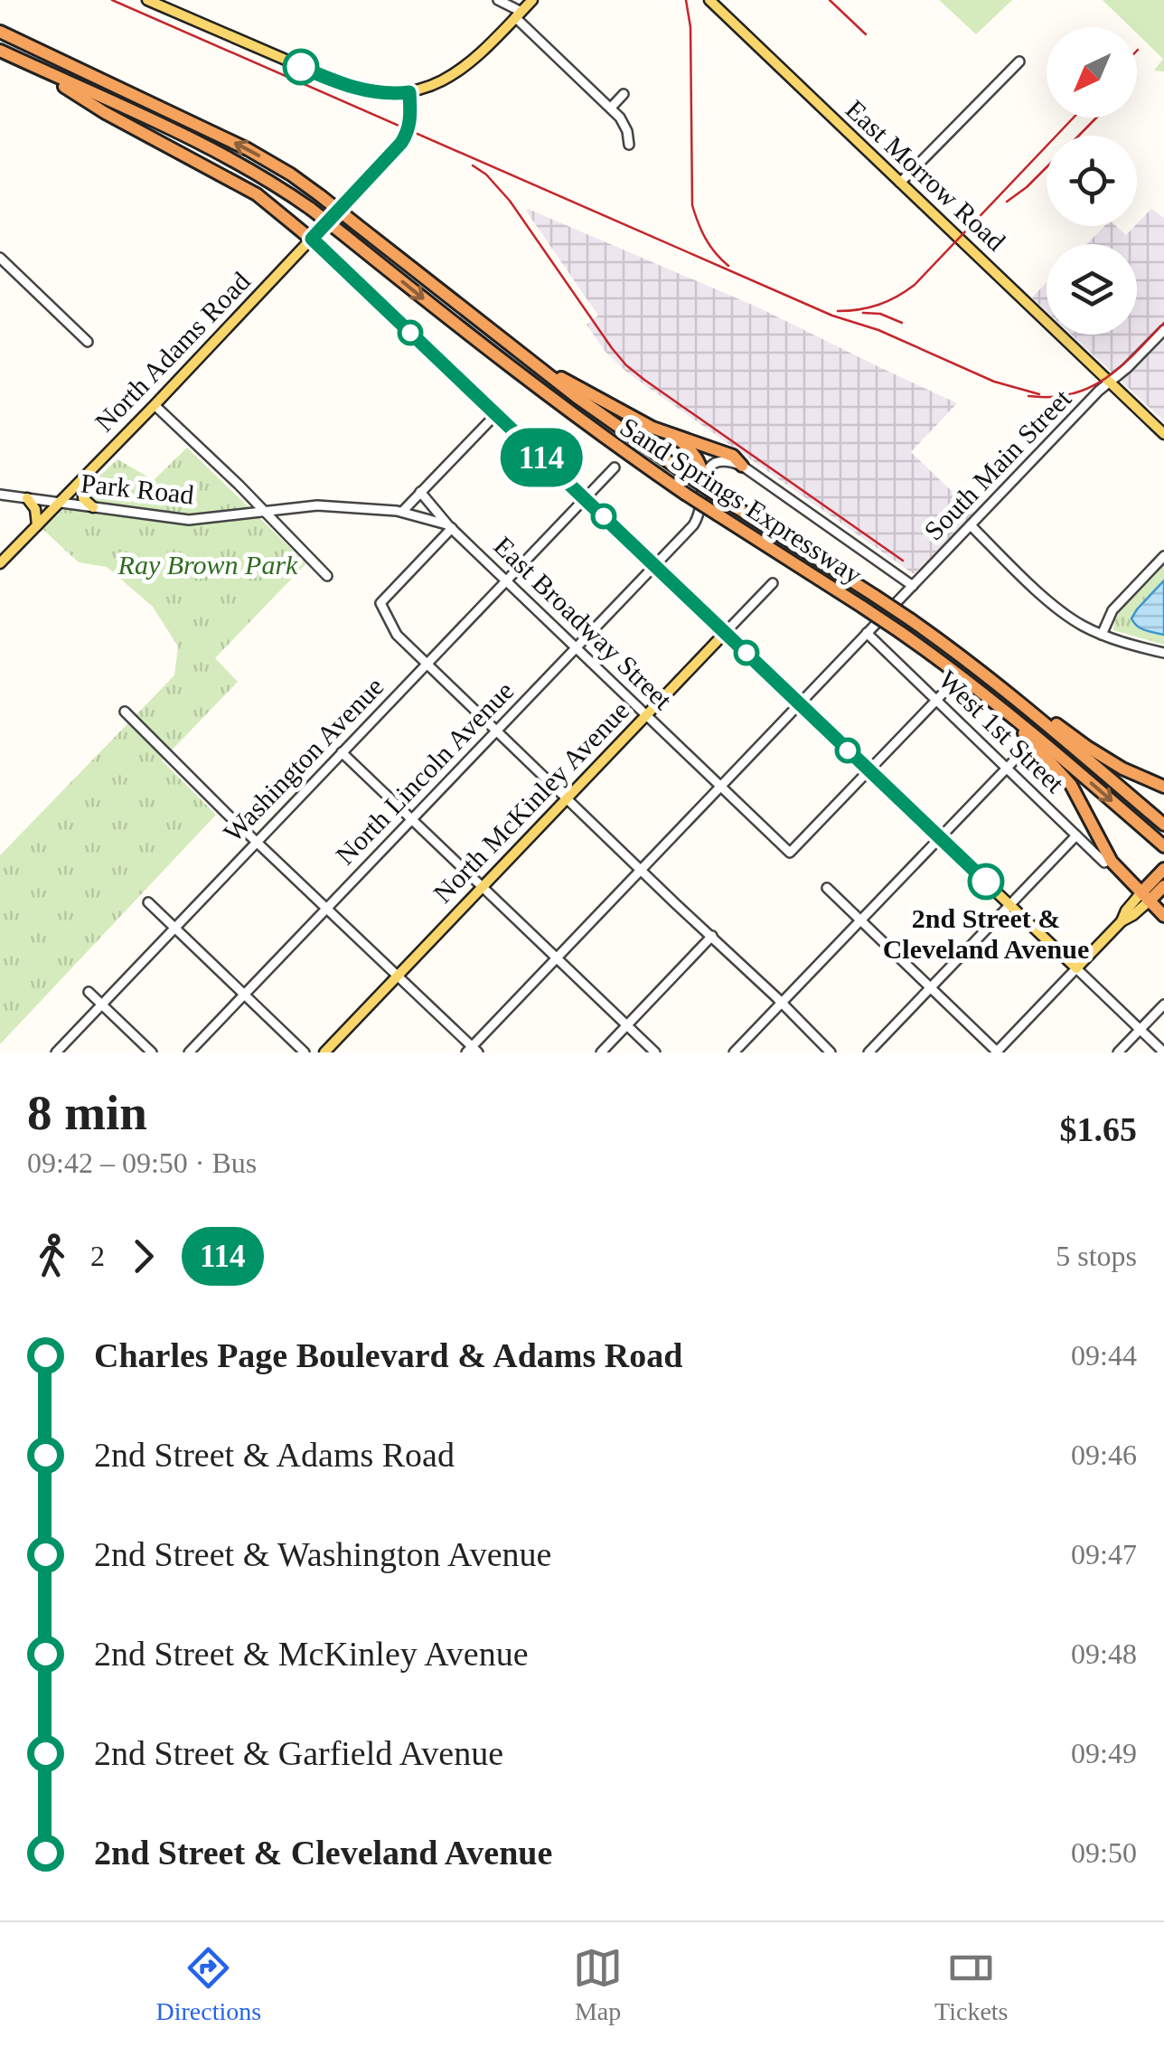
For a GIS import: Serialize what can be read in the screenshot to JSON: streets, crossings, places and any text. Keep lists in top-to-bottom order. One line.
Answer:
{"streets":{"highway":["Sand Springs Expressway"],"main road":["East Morrow Road","North Adams Road","North McKinley Avenue"],"street":["South Main Street","Park Road","East Broadway Street","West 1st Street","Washington Avenue","North Lincoln Avenue"]},"crossings":[["East Morrow Road","South Main Street"],["North Adams Road","Park Road"],["South Main Street","East Broadway Street"],["South Main Street","West 1st Street"],["Park Road","East Broadway Street"],["East Broadway Street","Washington Avenue"],["East Broadway Street","North Lincoln Avenue"],["East Broadway Street","North McKinley Avenue"]],"parks":["Ray Brown Park"],"places":["2nd Street & Cleveland Avenue"],"lines":["bus line 114"],"north":"bottom left","page":{"on_map":"114","heading":["8 min","09:42 – 09:50 · Bus","$1.65"],"legs":["2","114","5 stops"],"list":[{"name":"Charles Page Boulevard & Adams Road","value":"09:44"},{"name":"2nd Street & Adams Road","value":"09:46"},{"name":"2nd Street & Washington Avenue","value":"09:47"},{"name":"2nd Street & McKinley Avenue","value":"09:48"},{"name":"2nd Street & Garfield Avenue","value":"09:49"},{"name":"2nd Street & Cleveland Avenue","value":"09:50"}],"tabs":["Directions","Map","Tickets"]}}
